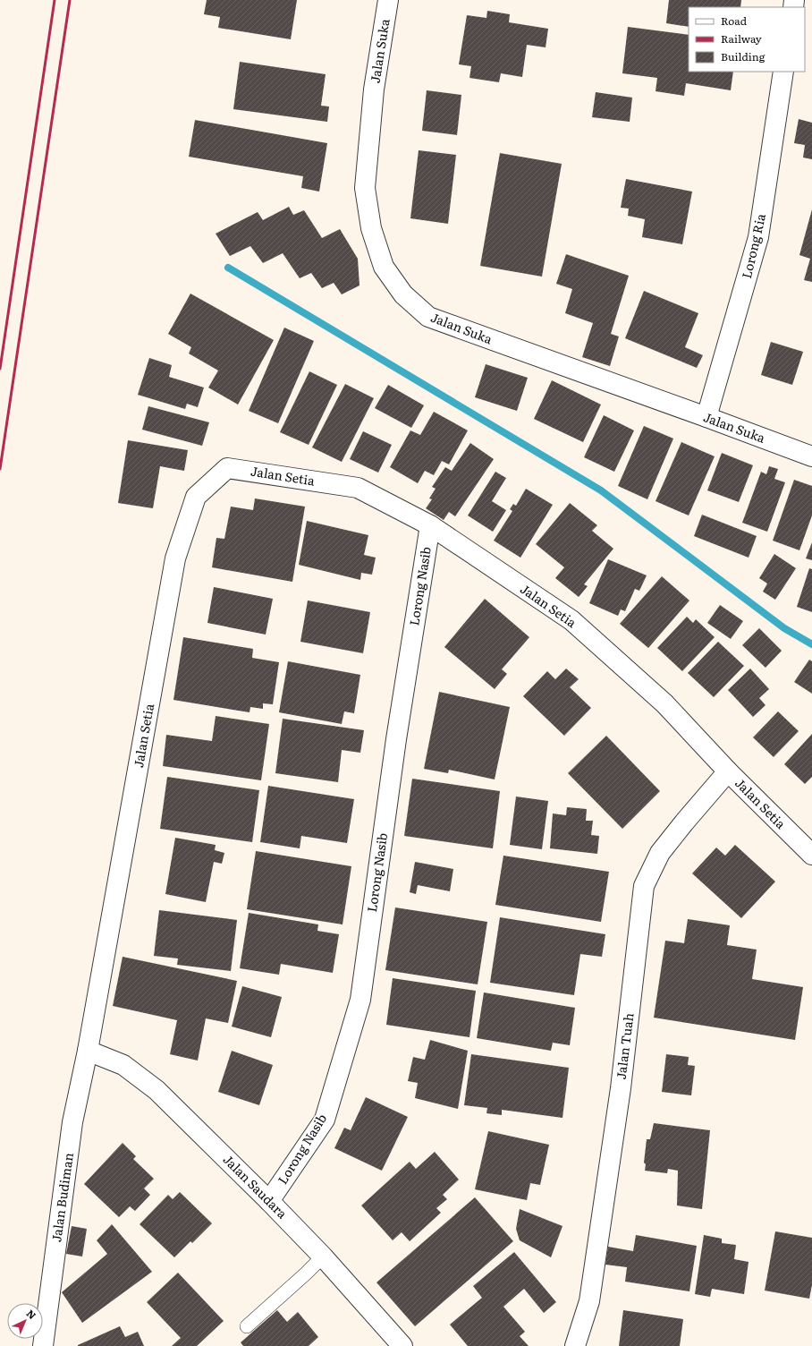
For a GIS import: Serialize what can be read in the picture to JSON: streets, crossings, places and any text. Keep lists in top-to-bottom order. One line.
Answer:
{"streets":{"street":["Jalan Suka","Lorong Ria","Jalan Setia","Lorong Nasib","Jalan Tuah","Jalan Saudara","Jalan Budiman"]},"crossings":[["Jalan Suka","Lorong Ria"],["Jalan Setia","Lorong Nasib"],["Jalan Setia","Jalan Tuah"],["Jalan Setia","Jalan Saudara"],["Jalan Setia","Jalan Budiman"],["Lorong Nasib","Jalan Saudara"],["Jalan Saudara","Jalan Budiman"]],"legend":["Road","Railway","Building"],"north":"top right"}
